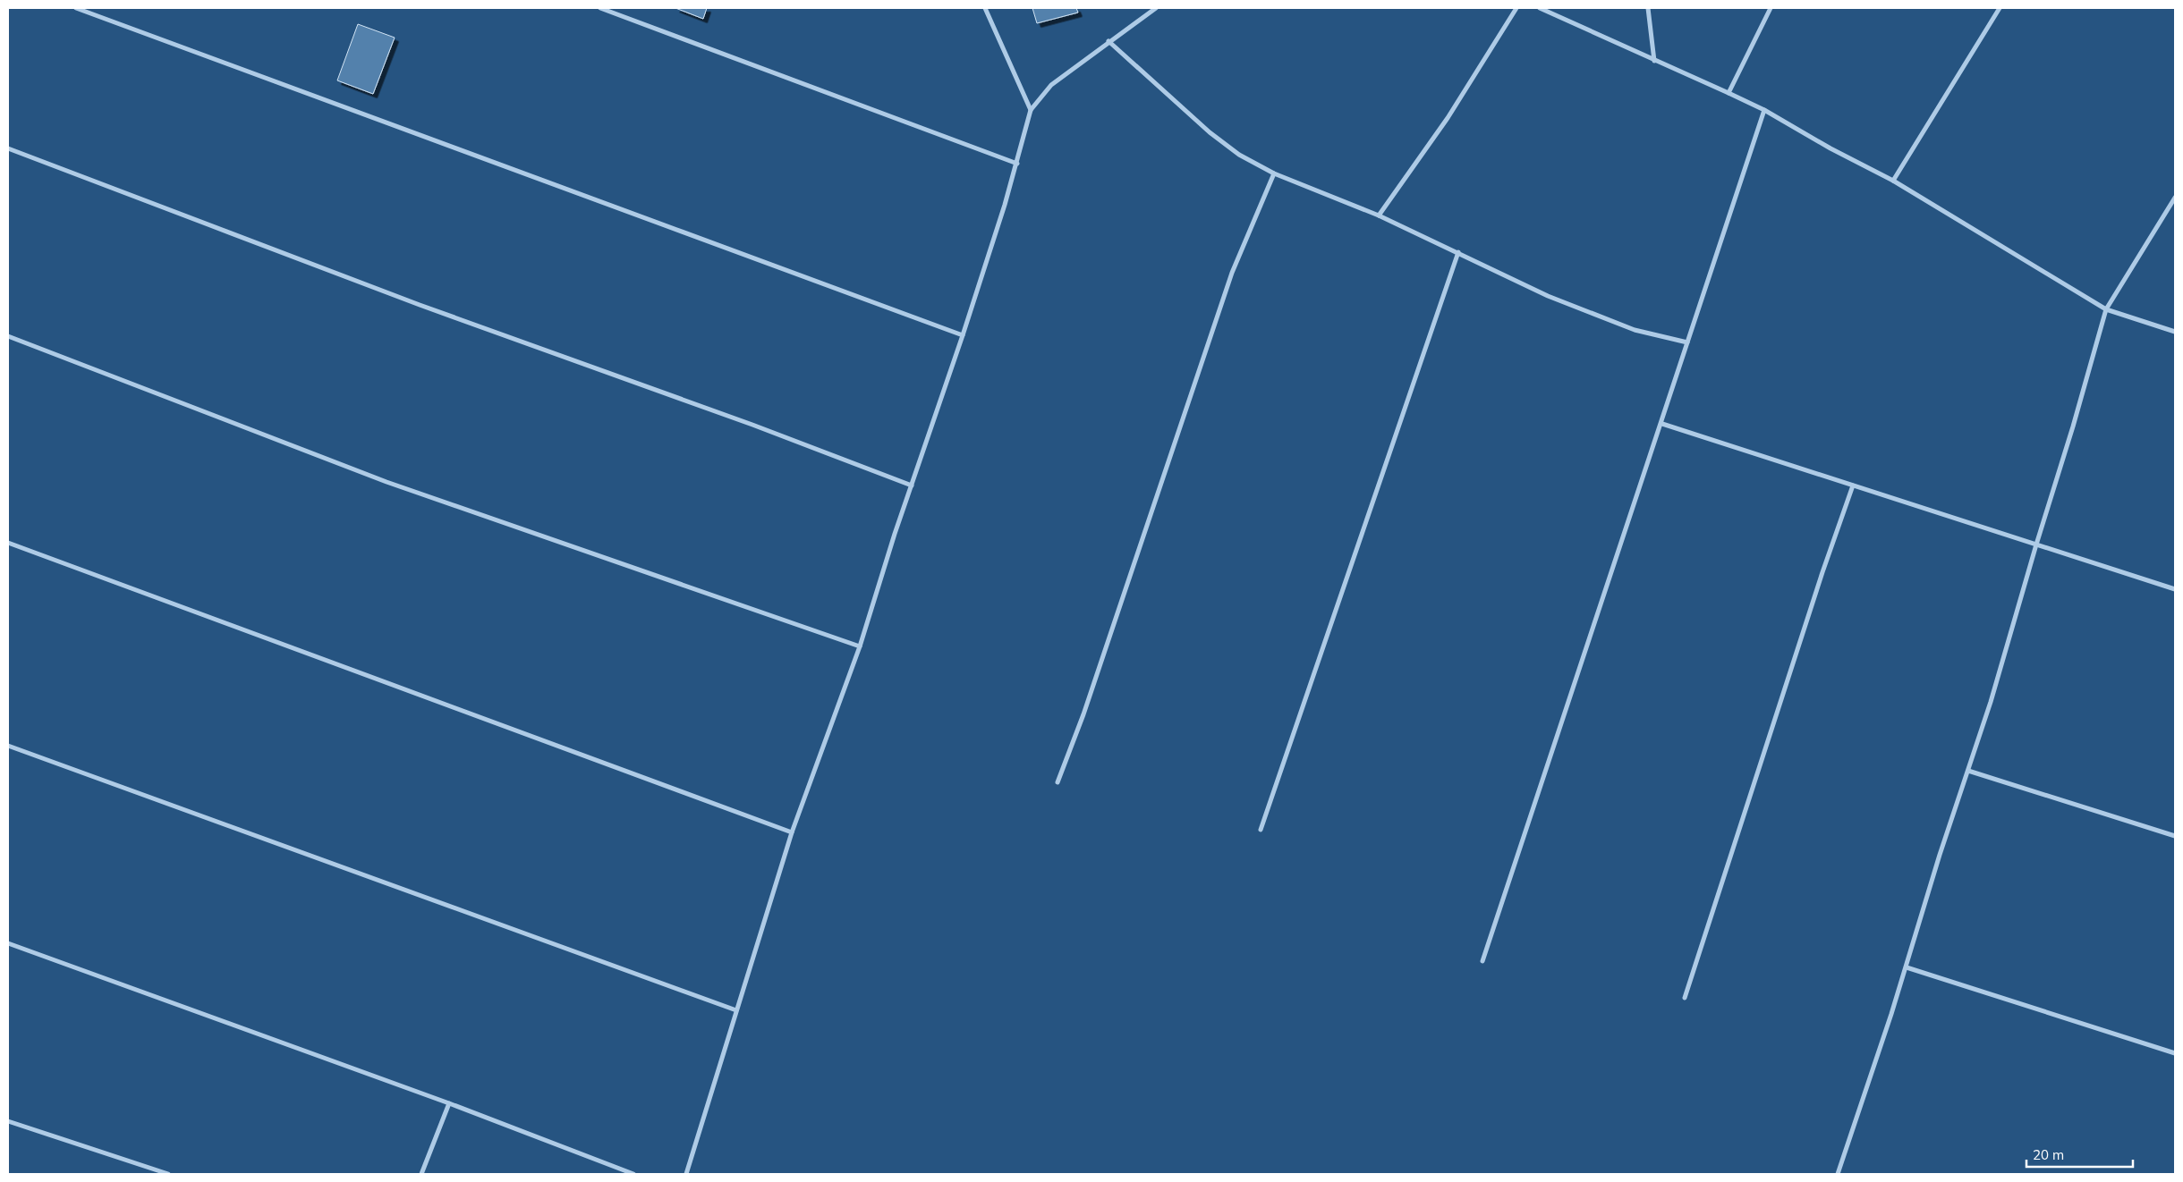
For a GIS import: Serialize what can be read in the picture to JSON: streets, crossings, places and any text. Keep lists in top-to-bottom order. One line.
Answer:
{"scale_bar":"20 m"}
